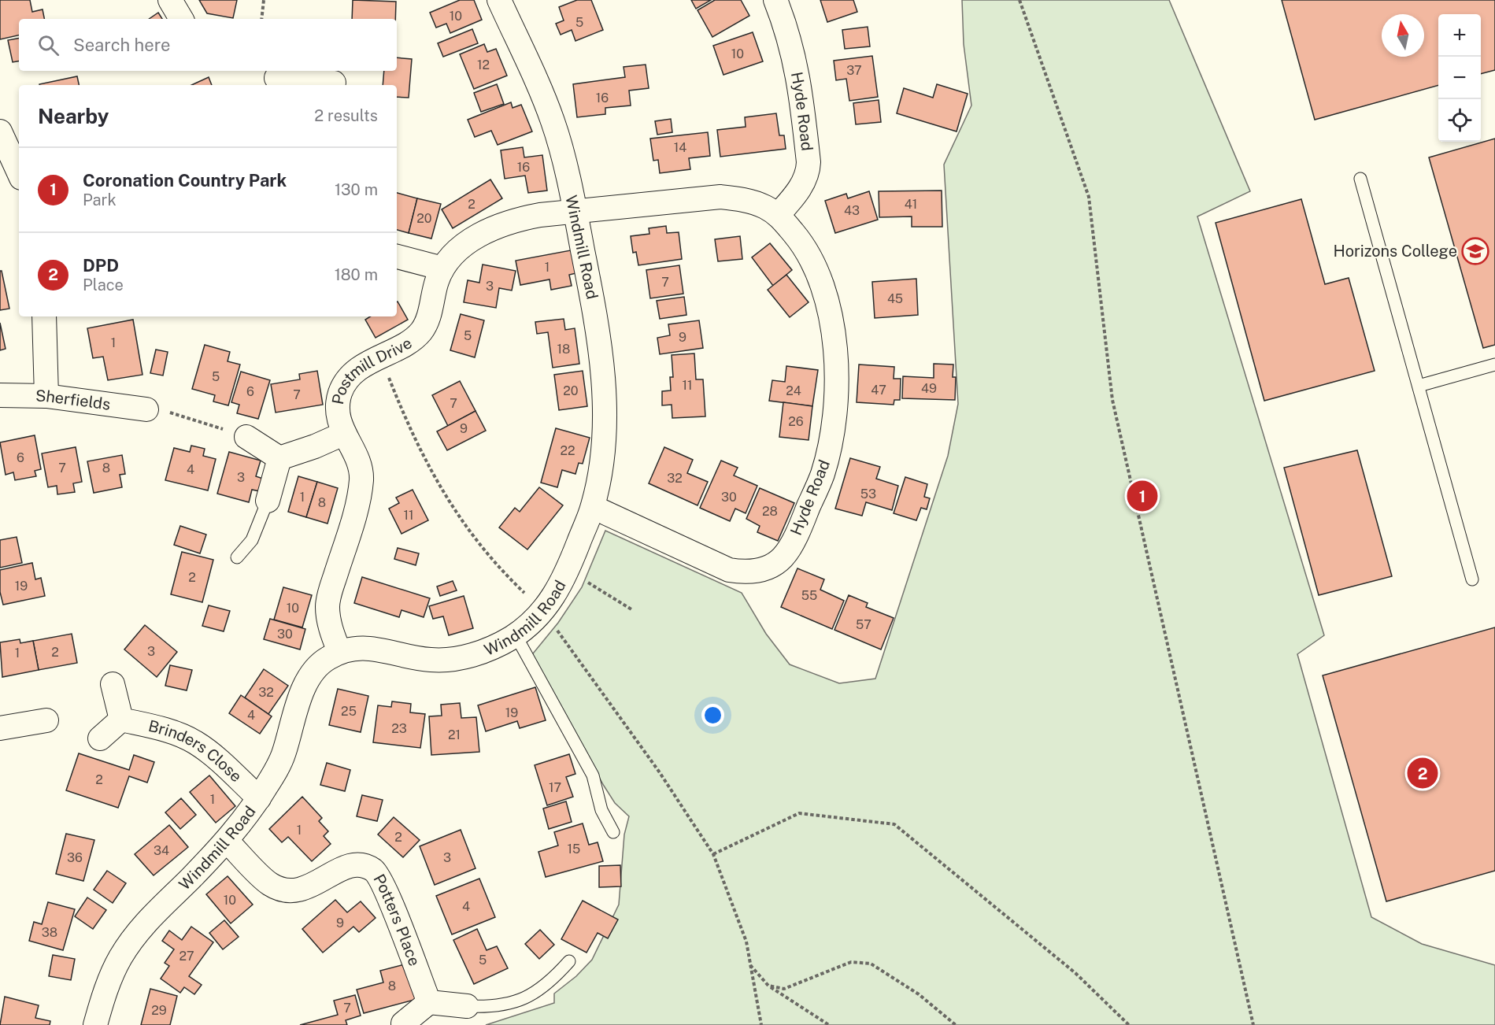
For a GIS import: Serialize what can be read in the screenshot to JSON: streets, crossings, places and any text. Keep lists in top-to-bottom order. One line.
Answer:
{"streets":{"street":["Hyde Road","Windmill Road","Postmill Drive","Sherfields","Brinders Close","Potters Place"]},"crossings":[["Hyde Road","Windmill Road"],["Hyde Road","Postmill Drive"],["Windmill Road","Postmill Drive"],["Windmill Road","Brinders Close"],["Windmill Road","Potters Place"]],"places":{"school or university":["Horizons College"]},"house_numbers":["10","5","10","12","37","16","14","16","2","41","43","20","1","7","3","45","5","9","1","18","5","11","49","47","20","24","6","7","7","26","9","22","6","7","8","4","3","32","53","1","30","8","28","11","2","19","55","10","57","30","3","2","1","32","25","19","4","23","21","2","17","1","1","2","15","34","36","3","10","4","9","38","27","5","8","7","29"],"north":"top","page":{"map_buttons":["+","−"],"search":"Search here","heading":["Nearby","2 results"],"list":[{"mark":"1","name":"Coronation Country Park","note":"Park","value":"130 m"},{"mark":"2","name":"DPD","note":"Place","value":"180 m"}],"pins":["1","2"]}}
